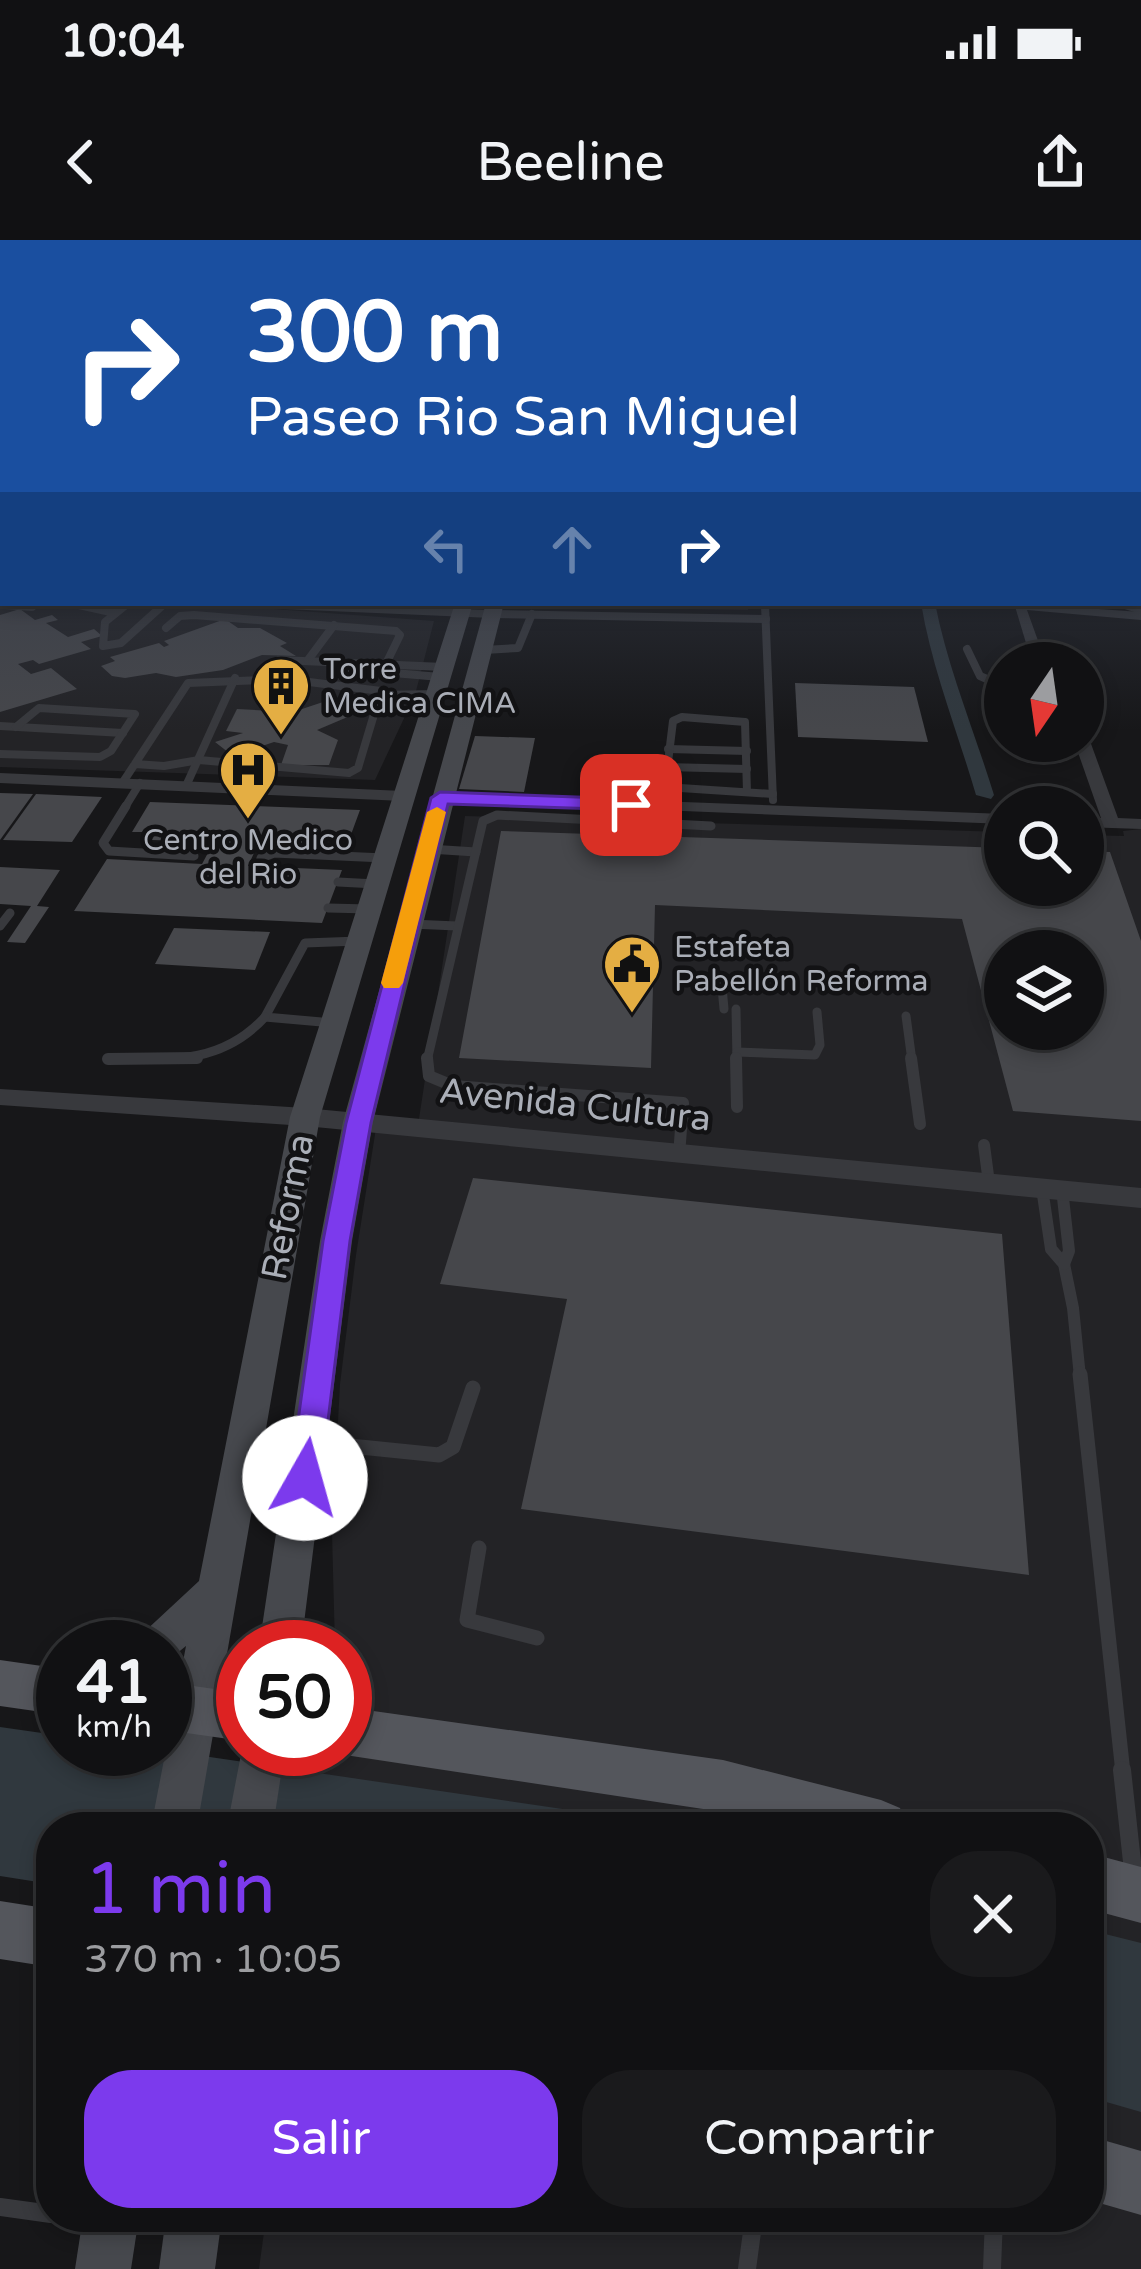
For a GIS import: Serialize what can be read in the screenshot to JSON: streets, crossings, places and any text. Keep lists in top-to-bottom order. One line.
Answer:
{"streets":{"main road":["Reforma"],"street":["Avenida Cultura"]},"crossings":[["Avenida Cultura","Reforma"]],"places":{"building":["Torre Medica CIMA"],"hospital":["Centro Medico del Rio"],"public building":["Estafeta Pabellón Reforma"]},"north":"bottom","page":{"status":"10:04","header":"Beeline","turn":["300 m","Paseo Rio San Miguel"],"speed":"41 km/h","limit":"50","heading":["1 min","370 m · 10:05"],"buttons":["Salir","Compartir"]}}
